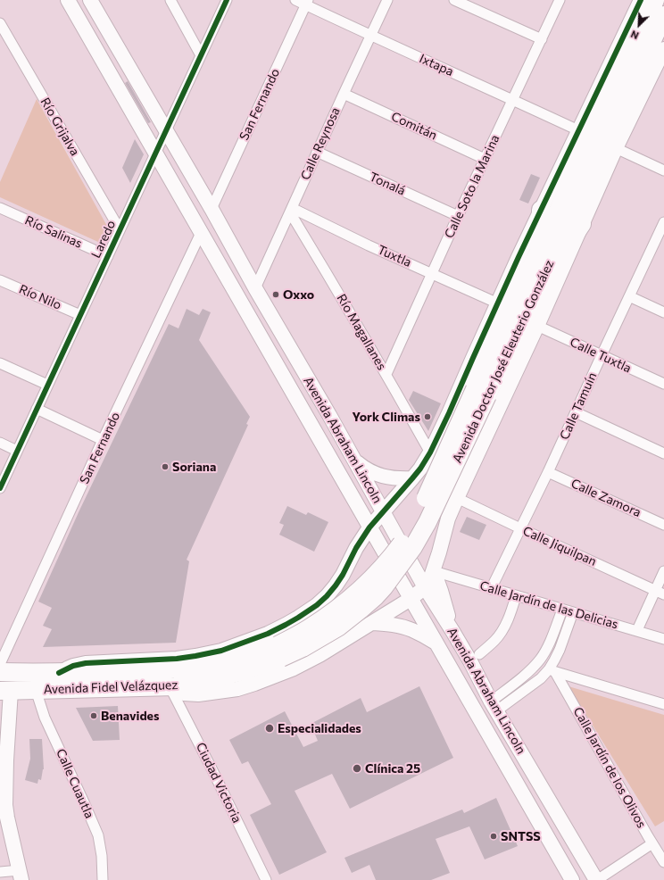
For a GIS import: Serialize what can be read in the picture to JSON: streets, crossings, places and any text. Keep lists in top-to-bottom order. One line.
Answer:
{"streets":{"highway":["Avenida Doctor José Eleuterio González","Avenida Fidel Velázquez"],"main road":["Avenida Abraham Lincoln"],"street":["Ixtapa","San Fernando","Comitán","Río Grijalva","Calle Reynosa","Tonalá","Calle Soto la Marina","Río Salinas","Laredo","Tuxtla","Río Nilo","Río Magallanes","Calle Tuxtla","Calle Tamuín","Calle Zamora","Calle Jiquilpan","Calle Jardín de las Delicias","Calle Jardín de los Olivos","Ciudad Victoria","Calle Cuautla"]},"crossings":[["Ixtapa","San Fernando"],["Ixtapa","Calle Reynosa"],["Ixtapa","Calle Soto la Marina"],["San Fernando","Avenida Abraham Lincoln"],["Comitán","Calle Reynosa"],["Comitán","Calle Soto la Marina"],["Río Grijalva","Laredo"],["Calle Reynosa","Tonalá"],["Calle Reynosa","Tuxtla"],["Calle Reynosa","Río Magallanes"],["Calle Reynosa","Avenida Abraham Lincoln"],["Tonalá","Calle Soto la Marina"],["Calle Soto la Marina","Tuxtla"],["Calle Soto la Marina","Río Magallanes"],["Río Salinas","Laredo"],["Laredo","Río Nilo"],["Laredo","Avenida Abraham Lincoln"],["Tuxtla","Río Magallanes"],["Calle Tuxtla","Avenida Doctor José Eleuterio González"],["Calle Tuxtla","Calle Tamuín"],["Avenida Doctor José Eleuterio González","Avenida Fidel Velázquez"],["Calle Tamuín","Calle Zamora"],["Calle Tamuín","Calle Jiquilpan"],["Calle Tamuín","Calle Jardín de las Delicias"],["Avenida Fidel Velázquez","Ciudad Victoria"],["Avenida Fidel Velázquez","Calle Cuautla"]],"places":["Oxxo","York Climas","Soriana","Benavides","Especialidades","Clínica 25","SNTSS"],"north":"bottom left"}
